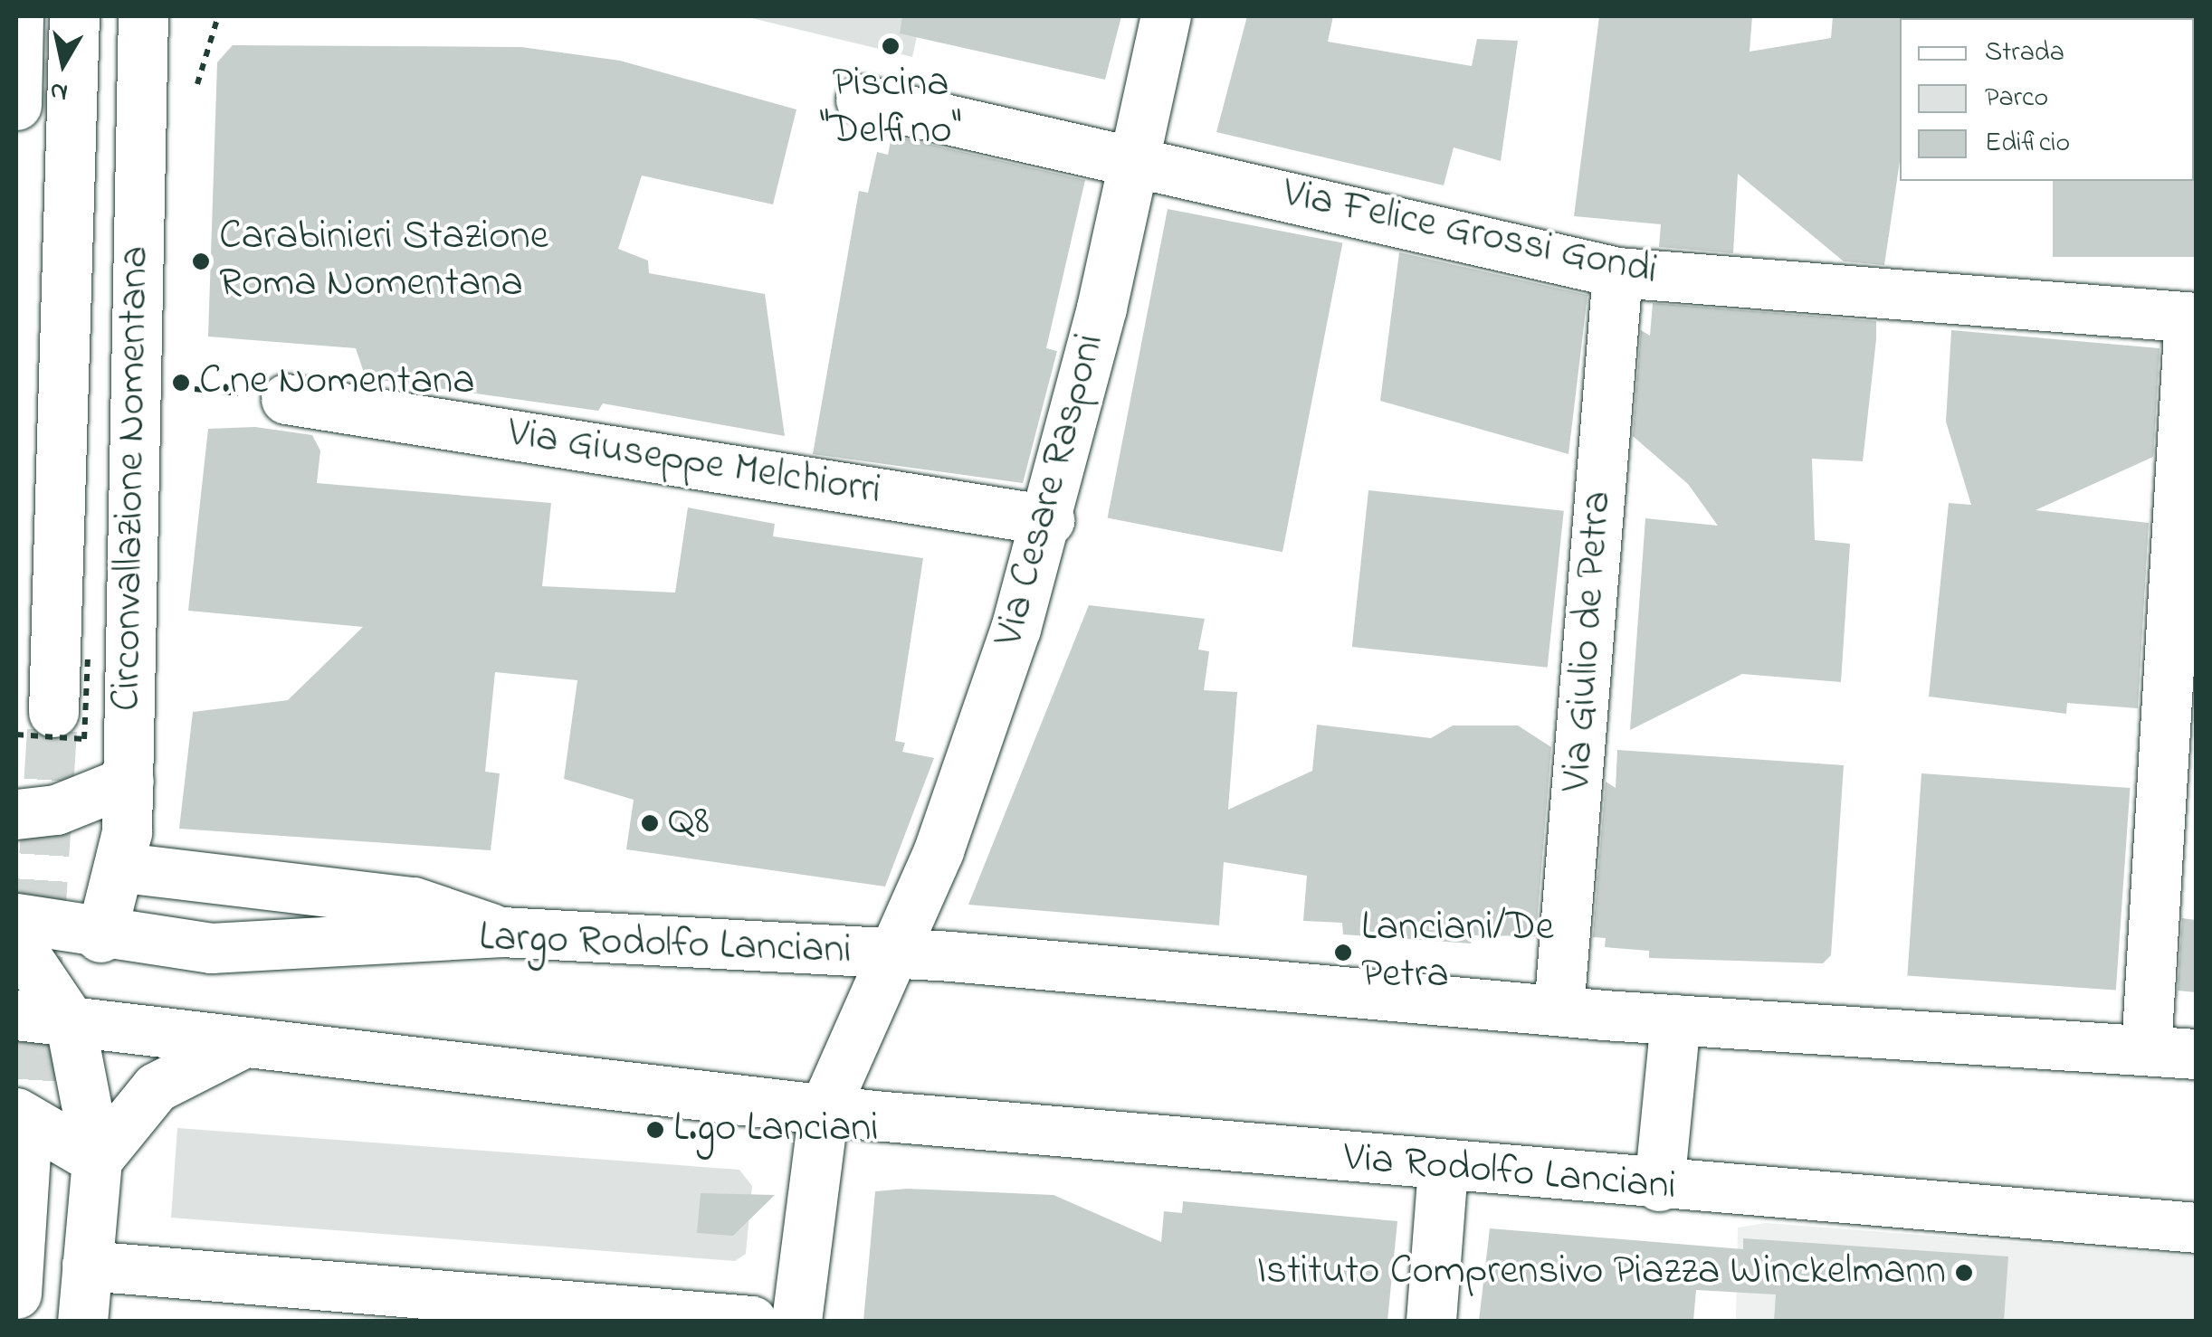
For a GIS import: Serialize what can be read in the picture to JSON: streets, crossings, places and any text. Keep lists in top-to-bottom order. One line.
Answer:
{"streets":{"street":["Via Felice Grossi Gondi","Via Giuseppe Melchiorri","Circonvallazione Nomentana","Via Cesare Rasponi","Via Giulio de Petra","Largo Rodolfo Lanciani","Via Rodolfo Lanciani"]},"crossings":[["Via Felice Grossi Gondi","Via Cesare Rasponi"],["Via Felice Grossi Gondi","Via Giulio de Petra"],["Via Giuseppe Melchiorri","Via Cesare Rasponi"],["Circonvallazione Nomentana","Largo Rodolfo Lanciani"],["Via Cesare Rasponi","Largo Rodolfo Lanciani"],["Largo Rodolfo Lanciani","Via Rodolfo Lanciani"]],"places":["Piscina \"Delfino\"","Carabinieri Stazione Roma Nomentana","C.ne Nomentana","Q8","Lanciani/De Petra","L.go Lanciani","Istituto Comprensivo Piazza Winckelmann"],"legend":["Strada","Parco","Edificio"],"north":"bottom"}
